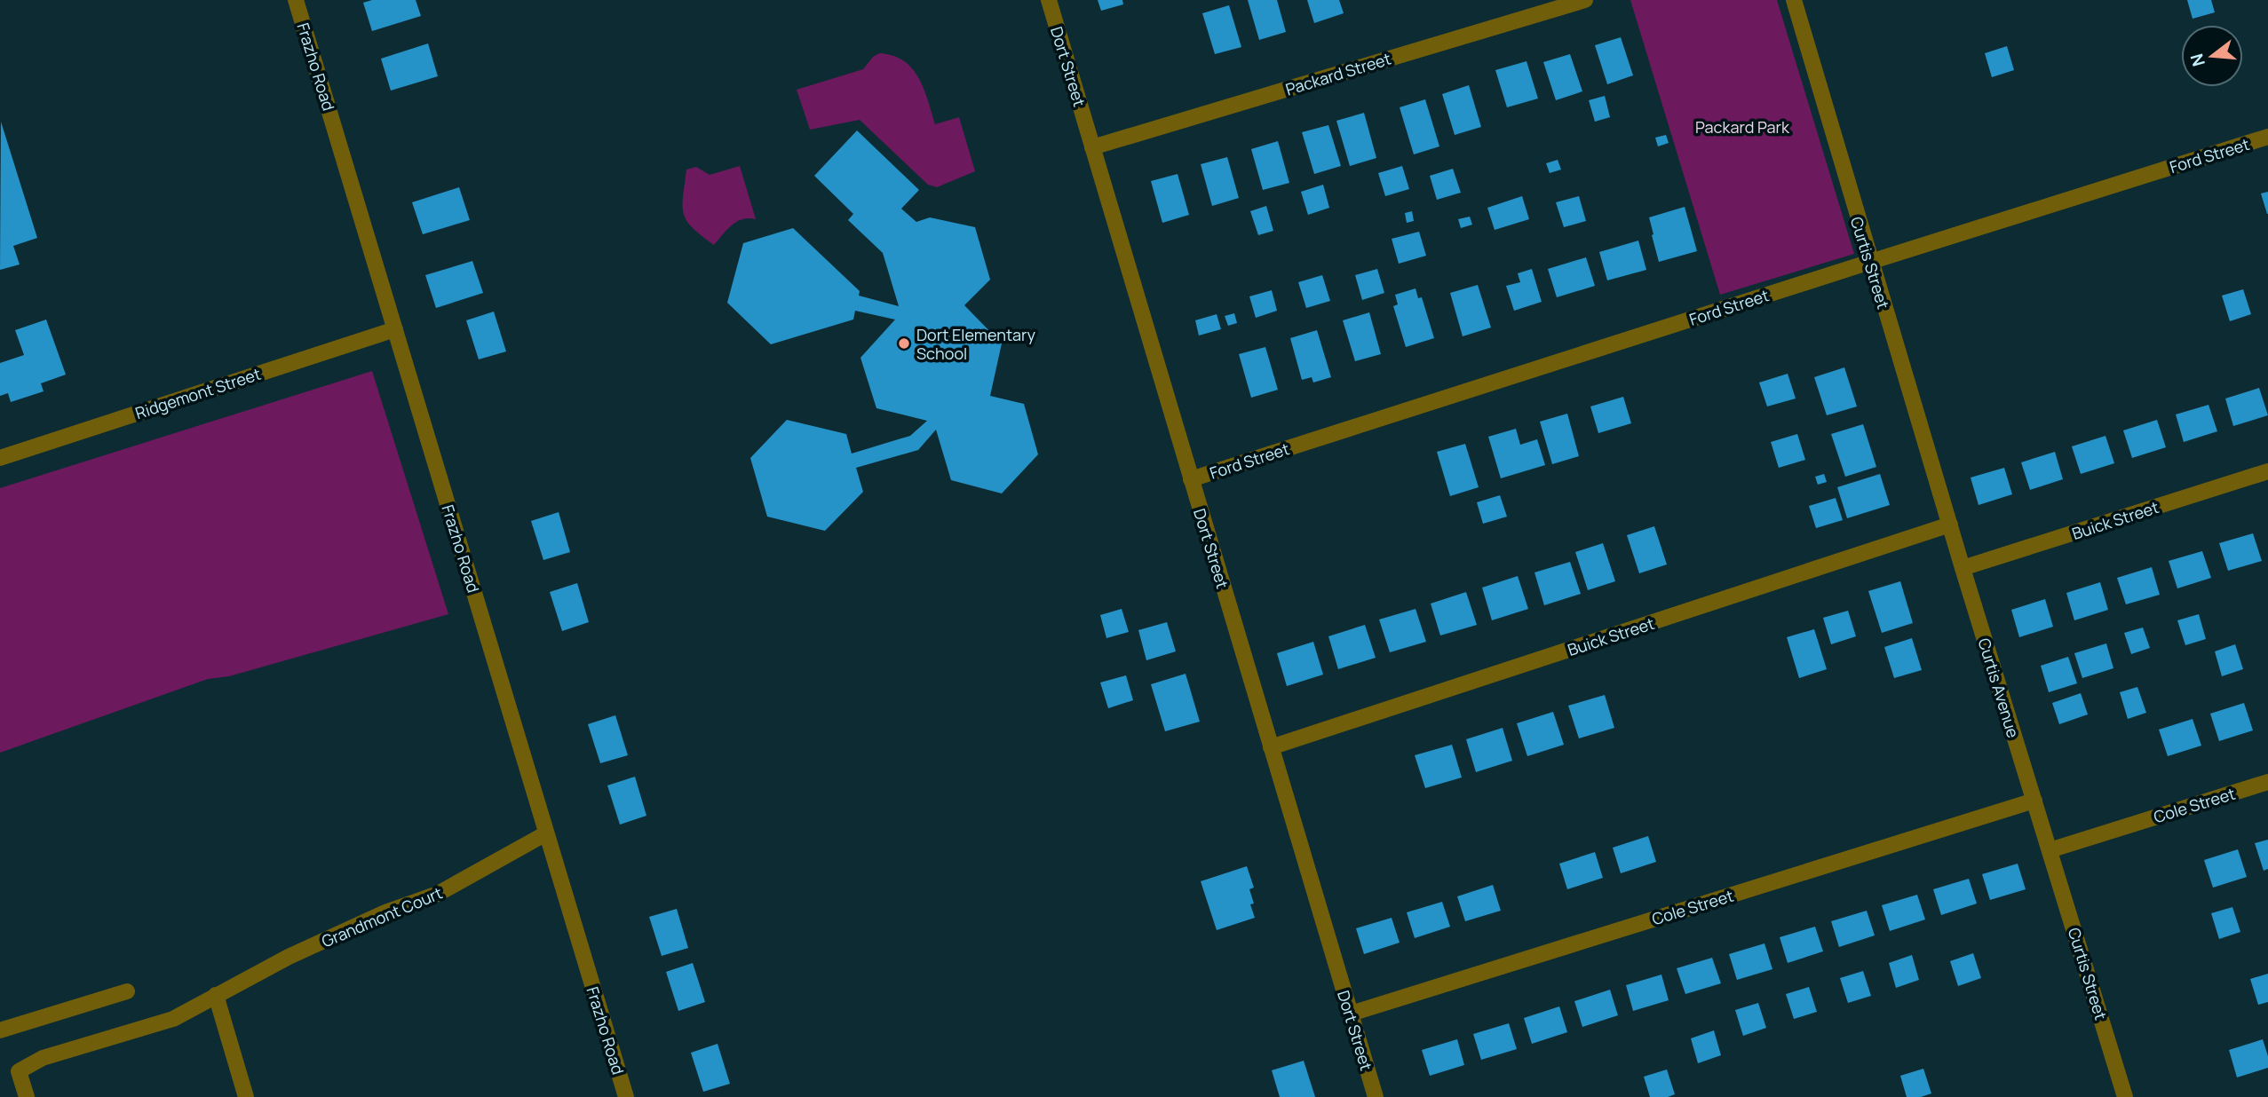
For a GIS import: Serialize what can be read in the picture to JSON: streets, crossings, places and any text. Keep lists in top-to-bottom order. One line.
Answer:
{"streets":{"street":["Frazho Road","Dort Street","Packard Street","Ford Street","Curtis Street","Ridgemont Street","Buick Street","Curtis Avenue","Cole Street","Grandmont Court"]},"crossings":[["Frazho Road","Ridgemont Street"],["Frazho Road","Grandmont Court"],["Dort Street","Packard Street"],["Dort Street","Ford Street"],["Dort Street","Buick Street"],["Dort Street","Cole Street"],["Ford Street","Curtis Street"],["Curtis Street","Buick Street"],["Curtis Street","Curtis Avenue"],["Curtis Street","Cole Street"],["Buick Street","Curtis Avenue"],["Curtis Avenue","Cole Street"]],"parks":["Packard Park"],"places":["Dort Elementary School"],"north":"left"}
